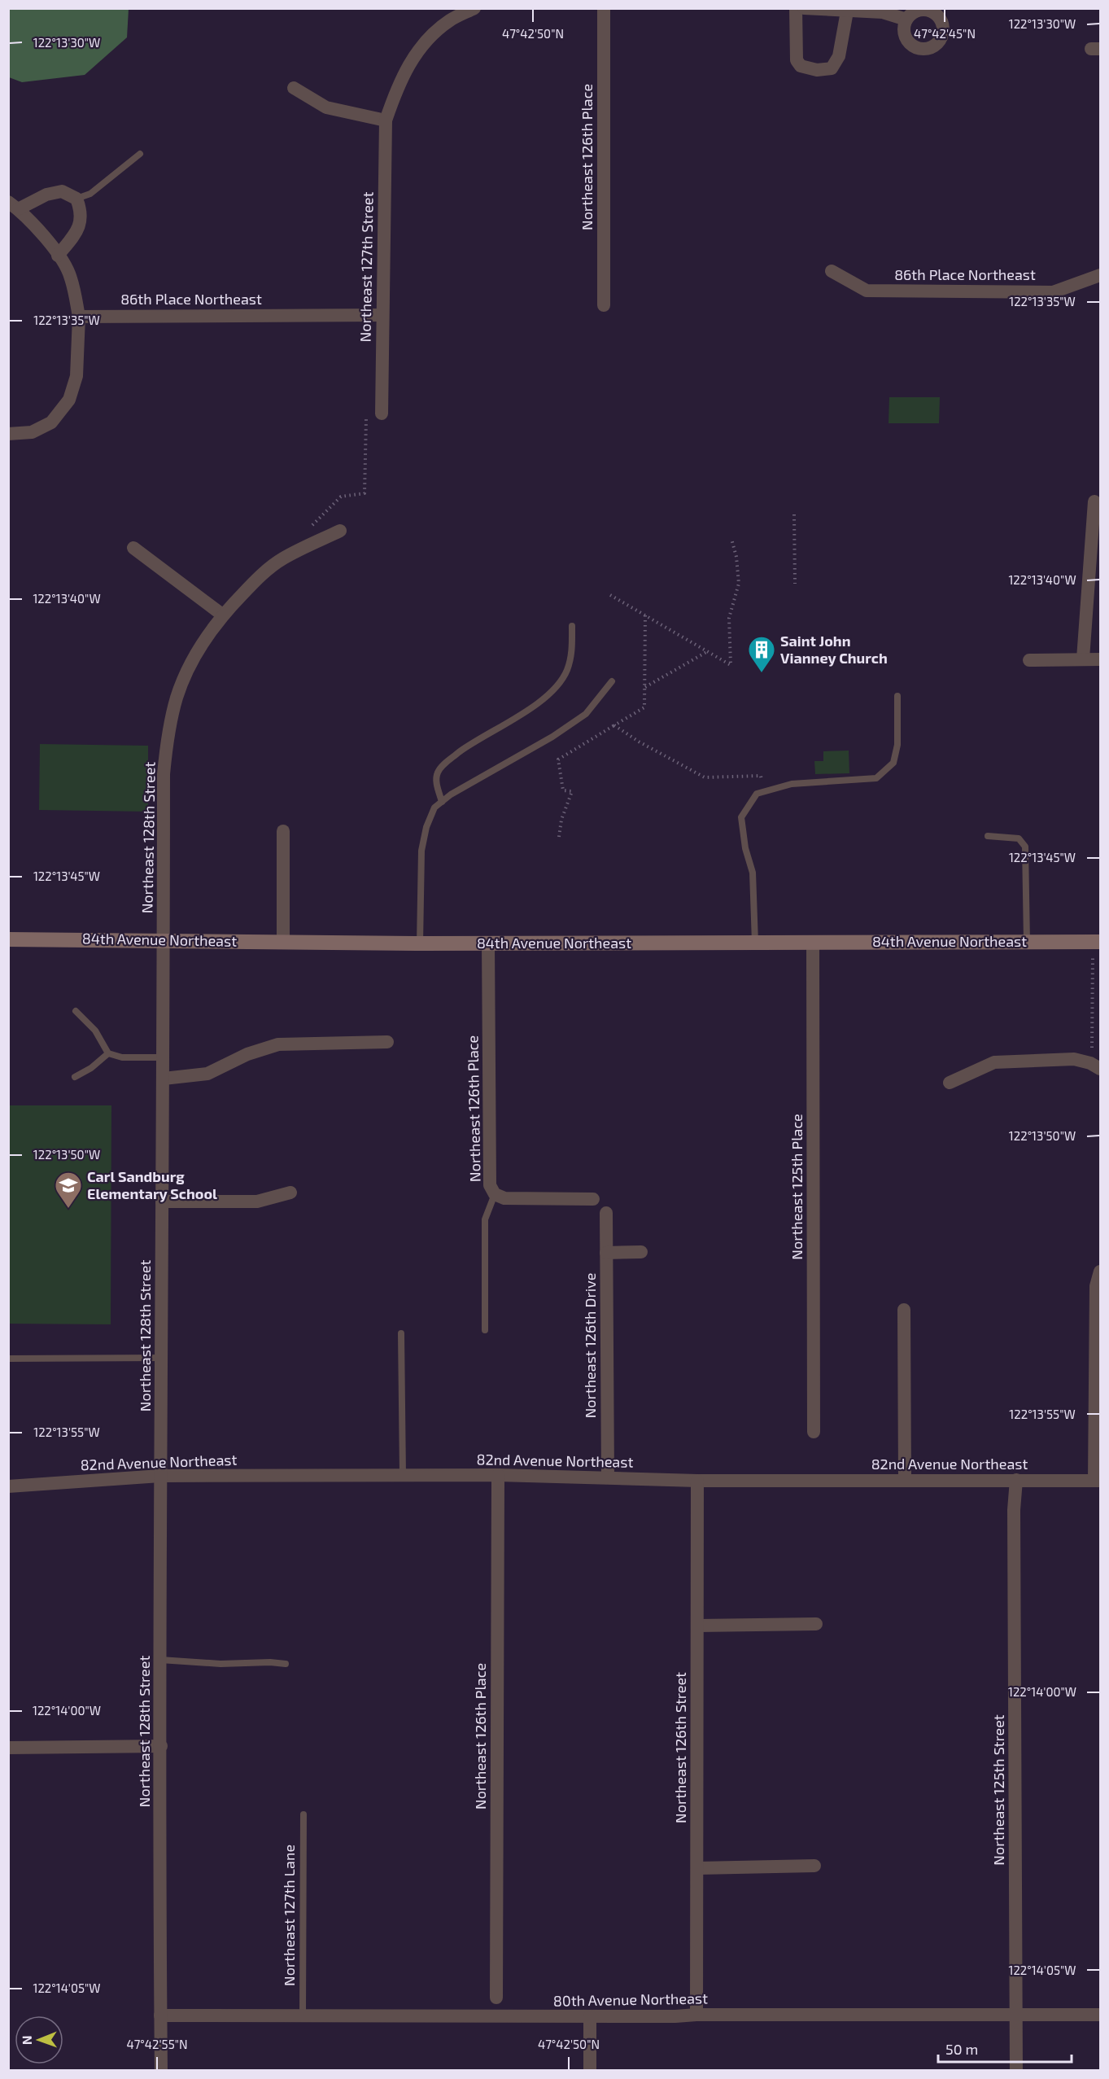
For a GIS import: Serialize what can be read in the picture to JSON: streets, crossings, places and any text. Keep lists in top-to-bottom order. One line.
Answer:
{"streets":{"street":["Northeast 126th Place","Northeast 127th Street","86th Place Northeast","Northeast 128th Street","84th Avenue Northeast","Northeast 125th Place","Northeast 126th Drive","82nd Avenue Northeast","Northeast 126th Street","Northeast 125th Street","80th Avenue Northeast"],"lane":["Northeast 127th Lane"]},"crossings":[["Northeast 126th Place","84th Avenue Northeast"],["Northeast 126th Place","82nd Avenue Northeast"],["Northeast 127th Street","86th Place Northeast"],["Northeast 128th Street","84th Avenue Northeast"],["Northeast 128th Street","82nd Avenue Northeast"],["Northeast 128th Street","80th Avenue Northeast"],["84th Avenue Northeast","Northeast 125th Place"],["Northeast 126th Drive","82nd Avenue Northeast"],["82nd Avenue Northeast","Northeast 126th Street"],["82nd Avenue Northeast","Northeast 125th Street"],["Northeast 126th Street","80th Avenue Northeast"],["Northeast 125th Street","80th Avenue Northeast"],["Northeast 127th Lane","80th Avenue Northeast"]],"places":{"building":["Saint John Vianney Church"],"school or university":["Carl Sandburg Elementary School"]},"scale_bar":"50 m","north":"left","coordinates":["122°13'30\"W","47°42'50\"N","47°42'45\"N","122°13'35\"W","122°13'40\"W","122°13'45\"W","122°13'50\"W","122°13'55\"W","122°14'00\"W","122°14'05\"W","47°42'55\"N"]}
